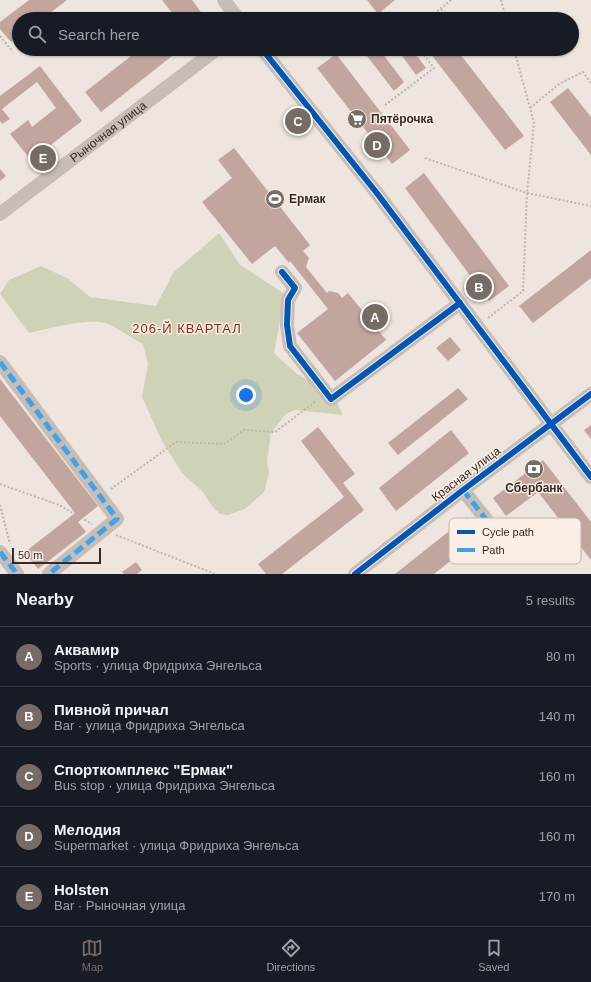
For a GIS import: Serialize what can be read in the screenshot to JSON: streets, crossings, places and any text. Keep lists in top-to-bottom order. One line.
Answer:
{"streets":{"street":["Рыночная улица","Красная улица"]},"districts":["206-Й КВАРТАЛ"],"places":{"supermarket":["Пятёрочка"],"sports":["Ермак"],"bank":["Сбербанк"]},"legend":["Cycle path","Path"],"scale_bar":"50 m","page":{"search":"Search here","pins":["C","D","E","B","A"],"scale":"50 m","heading":["Nearby","5 results"],"list":[{"mark":"A","name":"Аквамир","note":"Sports · улица Фридриха Энгельса","value":"80 m"},{"mark":"B","name":"Пивной причал","note":"Bar · улица Фридриха Энгельса","value":"140 m"},{"mark":"C","name":"Спорткомплекс \"Ермак\"","note":"Bus stop · улица Фридриха Энгельса","value":"160 m"},{"mark":"D","name":"Мелодия","note":"Supermarket · улица Фридриха Энгельса","value":"160 m"},{"mark":"E","name":"Holsten","note":"Bar · Рыночная улица","value":"170 m"}],"nav":["Map","Directions","Saved"]}}
